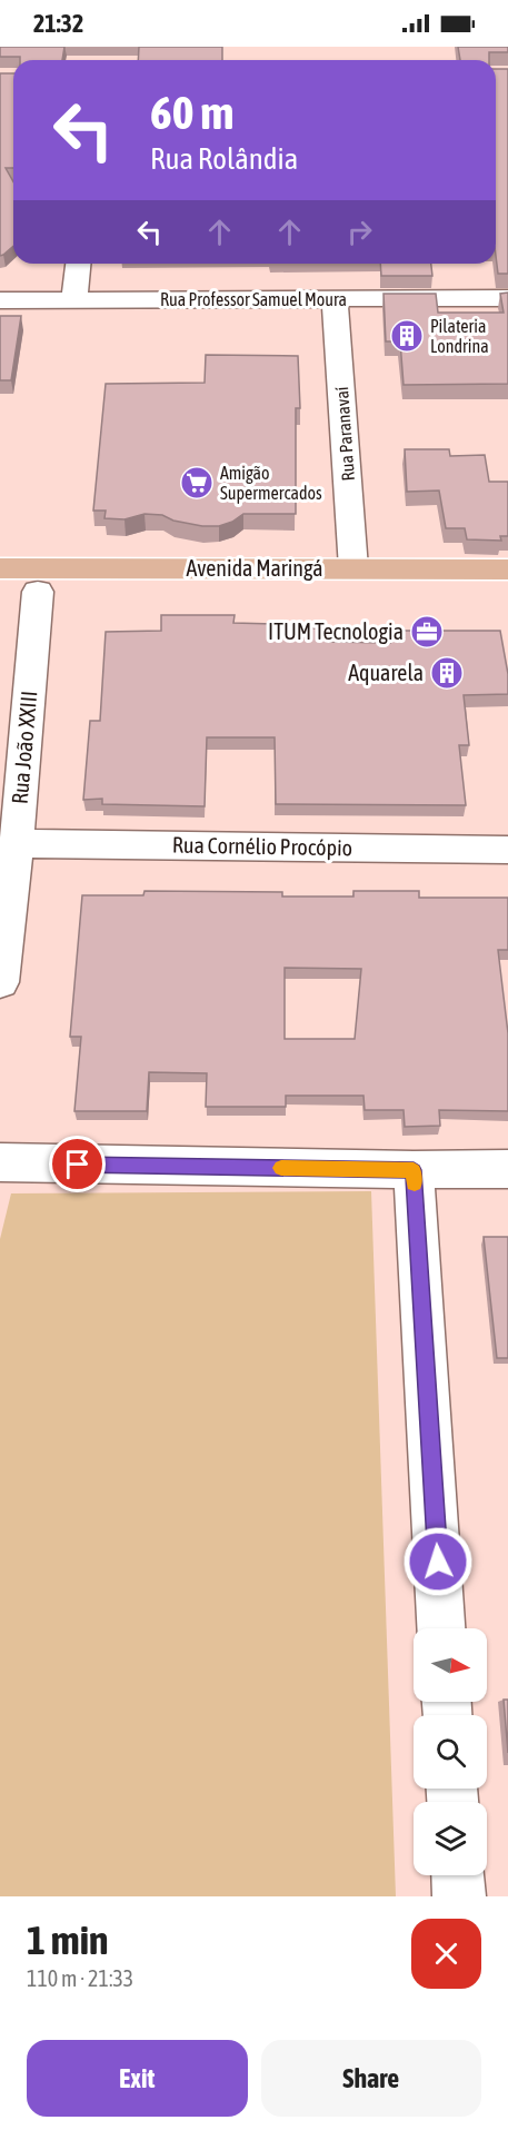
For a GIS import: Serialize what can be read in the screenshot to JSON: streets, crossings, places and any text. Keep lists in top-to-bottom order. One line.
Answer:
{"streets":{"main road":["Avenida Maringá"],"street":["Rua Professor Samuel Moura","Rua Paranavaí","Rua João XXIII","Rua Cornélio Procópio"]},"crossings":[["Rua Professor Samuel Moura","Rua Paranavaí"],["Rua Paranavaí","Avenida Maringá"],["Avenida Maringá","Rua João XXIII"],["Rua João XXIII","Rua Cornélio Procópio"]],"places":{"building":["Pilateria Londrina","Aquarela"],"supermarket":["Amigão Supermercados"],"office":["ITUM Tecnologia"]},"north":"right","page":{"status":"21:32","turn":["60 m","Rua Rolândia"],"heading":["1 min","110 m · 21:33"],"buttons":["Exit","Share"]}}
